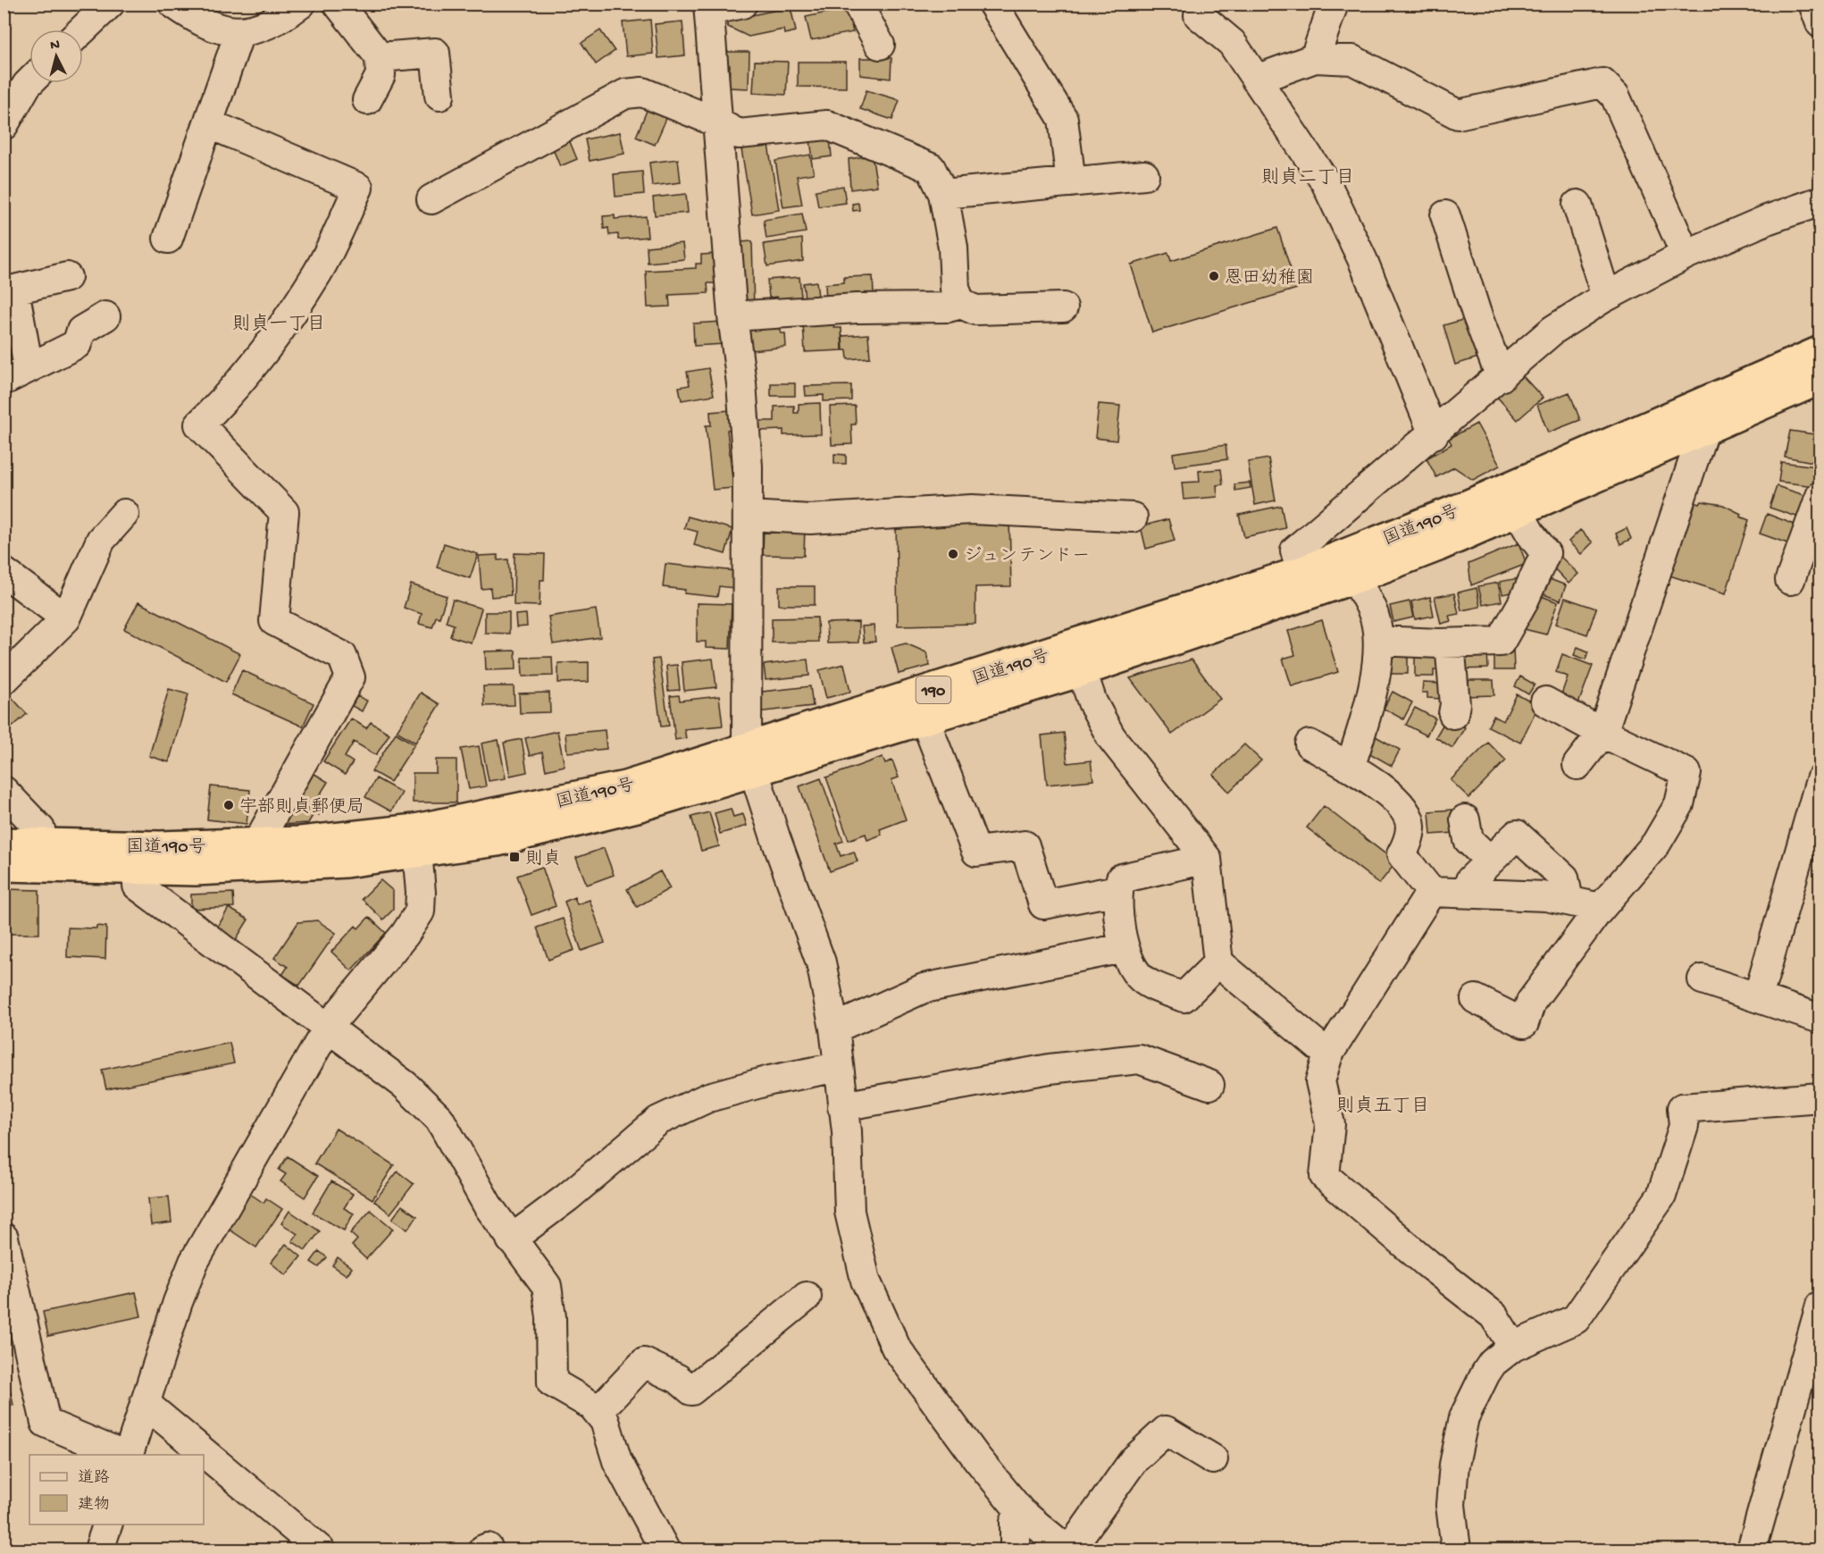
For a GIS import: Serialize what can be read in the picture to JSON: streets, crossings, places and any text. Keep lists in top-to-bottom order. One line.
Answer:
{"streets":{"highway":["国道190号","190"]},"districts":["則貞二丁目","則貞一丁目","則貞五丁目"],"places":{"other":["恩田幼稚園","ジュンテンドー","宇部則貞郵便局"],"transit":["則貞"]},"legend":["道路","建物"],"north":"top"}
